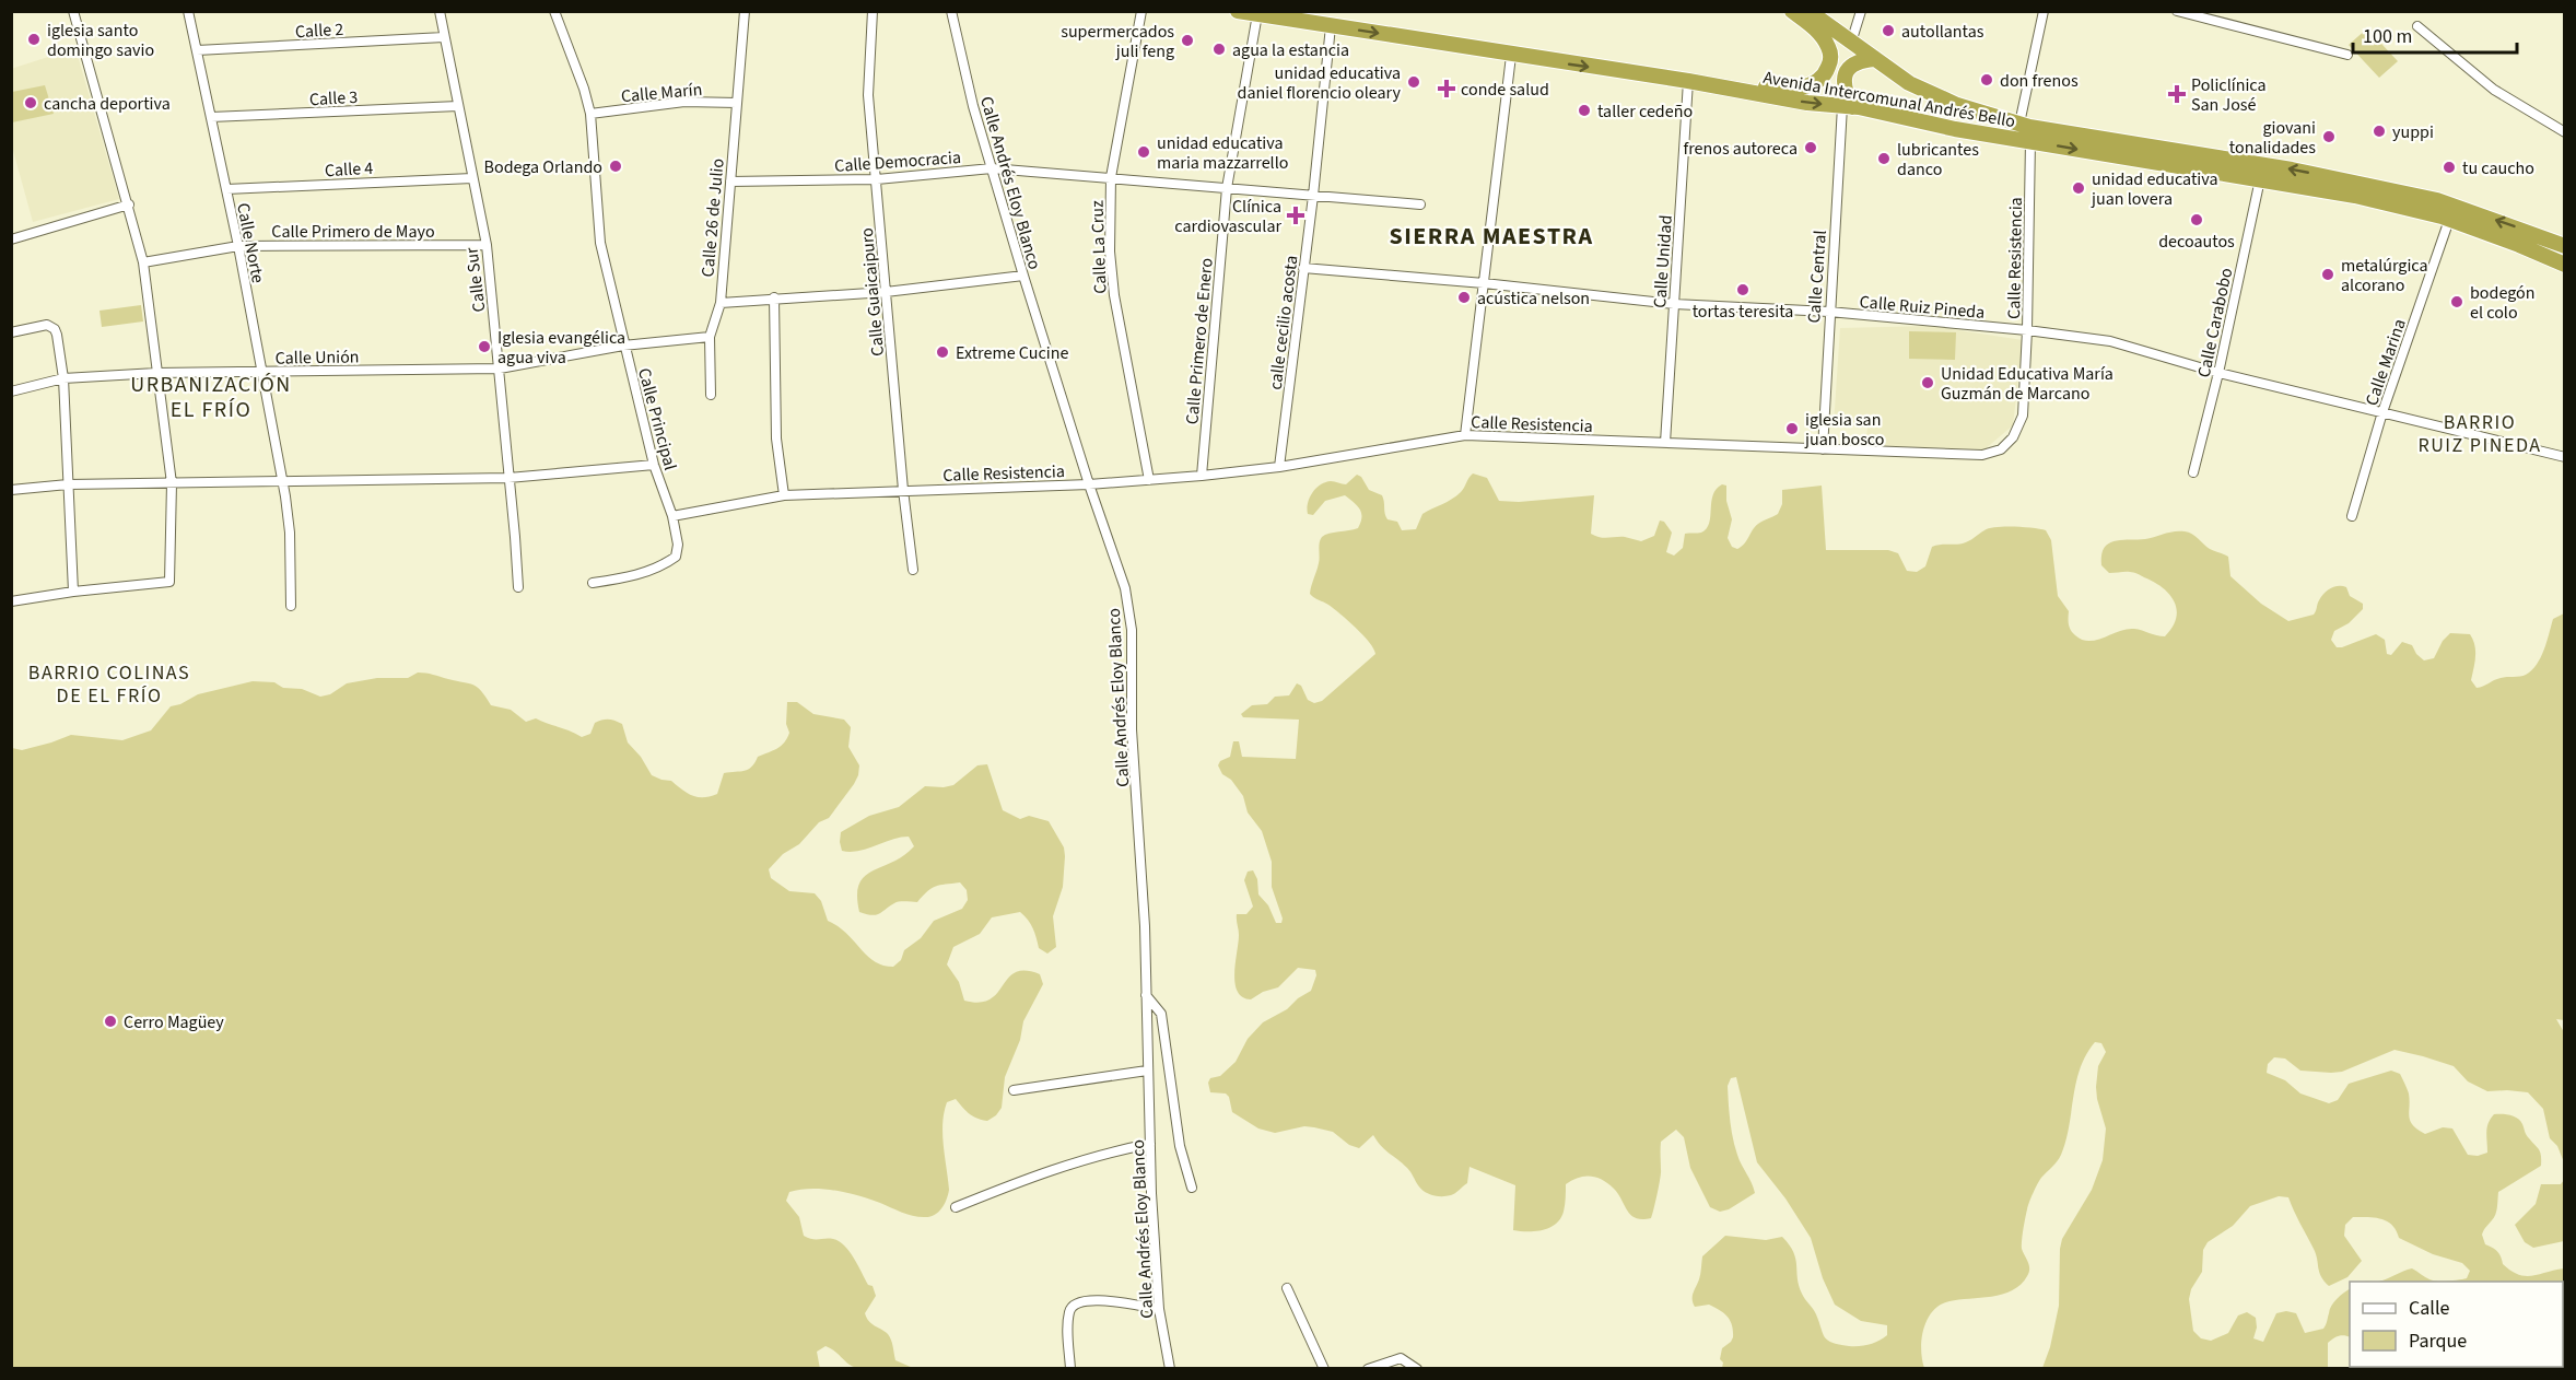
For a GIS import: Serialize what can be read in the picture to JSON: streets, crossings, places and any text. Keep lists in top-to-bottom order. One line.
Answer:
{"streets":{"highway":["Avenida Intercomunal Andrés Bello"],"street":["Calle 2","Calle Marín","Calle 3","Calle Democracia","Calle 4","Calle Andrés Eloy Blanco","Calle 26 de Julio","Calle Primero de Mayo","Calle Norte","Calle La Cruz","Calle Resistencia","Calle Unidad","Calle Central","Calle Sur","Calle Guaicaipuro","Calle Ruiz Pineda","calle cecilio acosta","Calle Carabobo","Calle Primero de Enero","Calle Unión","Calle Marina","Calle Principal"]},"crossings":[["Calle 2","Calle Norte"],["Calle 2","Calle Sur"],["Calle Marín","Calle 26 de Julio"],["Calle Marín","Calle Principal"],["Calle 3","Calle Norte"],["Calle 3","Calle Sur"],["Avenida Intercomunal Andrés Bello","Calle Resistencia"],["Avenida Intercomunal Andrés Bello","Calle Unidad"],["Avenida Intercomunal Andrés Bello","Calle Central"],["Avenida Intercomunal Andrés Bello","calle cecilio acosta"],["Avenida Intercomunal Andrés Bello","Calle Carabobo"],["Avenida Intercomunal Andrés Bello","Calle Primero de Enero"],["Avenida Intercomunal Andrés Bello","Calle Marina"],["Calle Democracia","Calle Andrés Eloy Blanco"],["Calle Democracia","Calle 26 de Julio"],["Calle Democracia","Calle La Cruz"],["Calle Democracia","Calle Guaicaipuro"],["Calle Democracia","calle cecilio acosta"],["Calle Democracia","Calle Primero de Enero"],["Calle 4","Calle Norte"],["Calle 4","Calle Sur"],["Calle Andrés Eloy Blanco","Calle Resistencia"],["Calle Primero de Mayo","Calle Norte"],["Calle Primero de Mayo","Calle Sur"],["Calle Norte","Calle Unión"],["Calle La Cruz","Calle Resistencia"],["Calle Resistencia","Calle Unidad"],["Calle Resistencia","Calle Central"],["Calle Resistencia","Calle Guaicaipuro"],["Calle Resistencia","Calle Ruiz Pineda"],["Calle Resistencia","calle cecilio acosta"],["Calle Resistencia","Calle Primero de Enero"],["Calle Resistencia","Calle Principal"],["Calle Unidad","Calle Ruiz Pineda"],["Calle Central","Calle Ruiz Pineda"],["Calle Sur","Calle Unión"],["Calle Ruiz Pineda","calle cecilio acosta"],["Calle Ruiz Pineda","Calle Carabobo"],["Calle Ruiz Pineda","Calle Marina"],["Calle Unión","Calle Principal"]],"districts":["SIERRA MAESTRA","URBANIZACIÓN EL FRÍO","BARRIO RUIZ PINEDA","BARRIO COLINAS DE EL FRÍO"],"places":{"other":["autollantas","iglesia santo domingo savio","supermercados juli feng","agua la estancia","don frenos","unidad educativa daniel florencio oleary","cancha deportiva","taller cedeño","yuppi","giovani tonalidades","frenos autoreca","unidad educativa maria mazzarrello","lubricantes danco","Bodega Orlando","tu caucho","unidad educativa juan lovera","decoautos","metalúrgica alcorano","tortas teresita","acústica nelson","bodegón el colo","Iglesia evangélica agua viva","Extreme Cucine","Unidad Educativa María Guzmán de Marcano","iglesia san juan bosco","Cerro Magüey"],"health":["conde salud","Policlínica San José","Clínica cardiovascular"]},"legend":["Calle","Parque"],"scale_bar":"100 m"}
